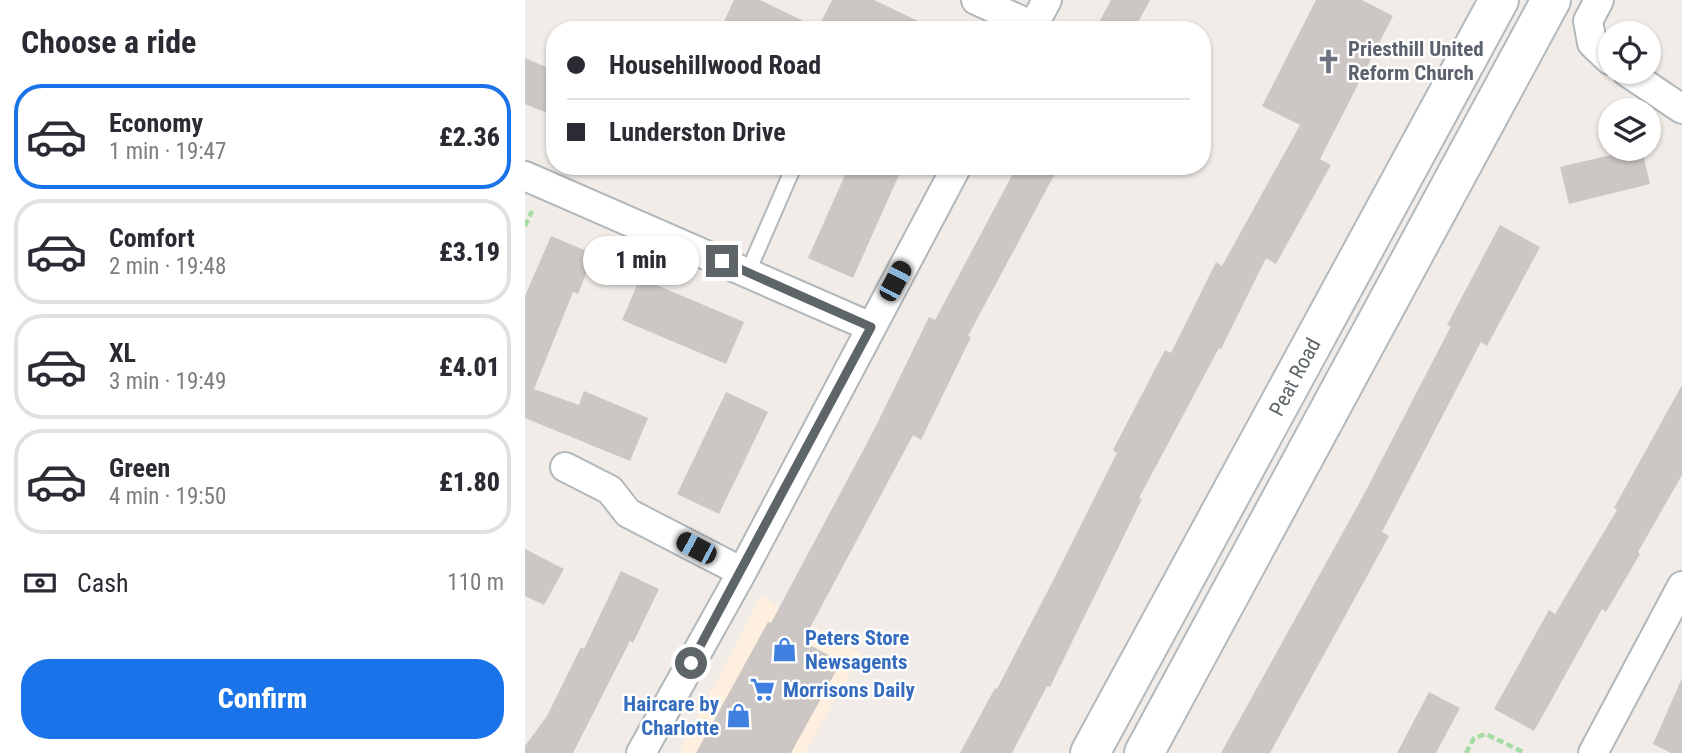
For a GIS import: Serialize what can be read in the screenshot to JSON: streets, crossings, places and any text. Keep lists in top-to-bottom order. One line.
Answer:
{"streets":{"street":["Peat Road"]},"places":{"church":["Priesthill United Reform Church"],"shop":["Peters Store Newsagents","Haircare by Charlotte"],"supermarket":["Morrisons Daily"]},"page":{"heading":"Choose a ride","banner":["Househillwood Road","Lunderston Drive"],"list":[{"name":"Economy","note":"1 min · 19:47","value":"£2.36"},{"name":"Comfort","note":"2 min · 19:48","value":"£3.19"},{"name":"XL","note":"3 min · 19:49","value":"£4.01"},{"name":"Green","note":"4 min · 19:50","value":"£1.80"}],"bubble":"1 min","pay":["Cash","110 m"],"buttons":"Confirm"}}
